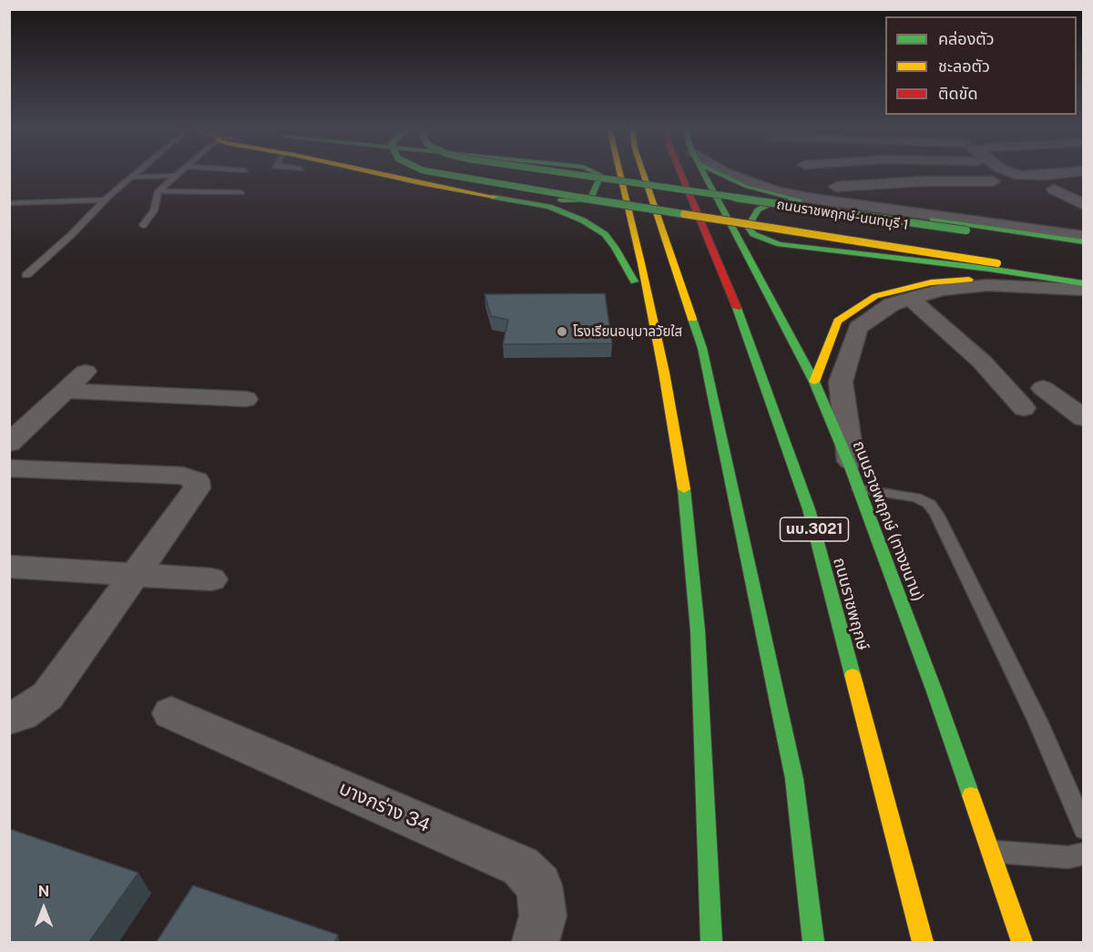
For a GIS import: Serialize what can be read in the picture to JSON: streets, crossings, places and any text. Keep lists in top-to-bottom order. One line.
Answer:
{"streets":{"main road":["ถนนราชพฤกษ์-นนทบุรี 1","ถนนราชพฤกษ์ (ทางขนาน)","นบ.3021","ถนนราชพฤกษ์"],"street":["บางกร่าง 34"]},"places":["โรงเรียนอนุบาลวัยใส"],"legend":["คล่องตัว","ชะลอตัว","ติดขัด"],"north":"top"}
